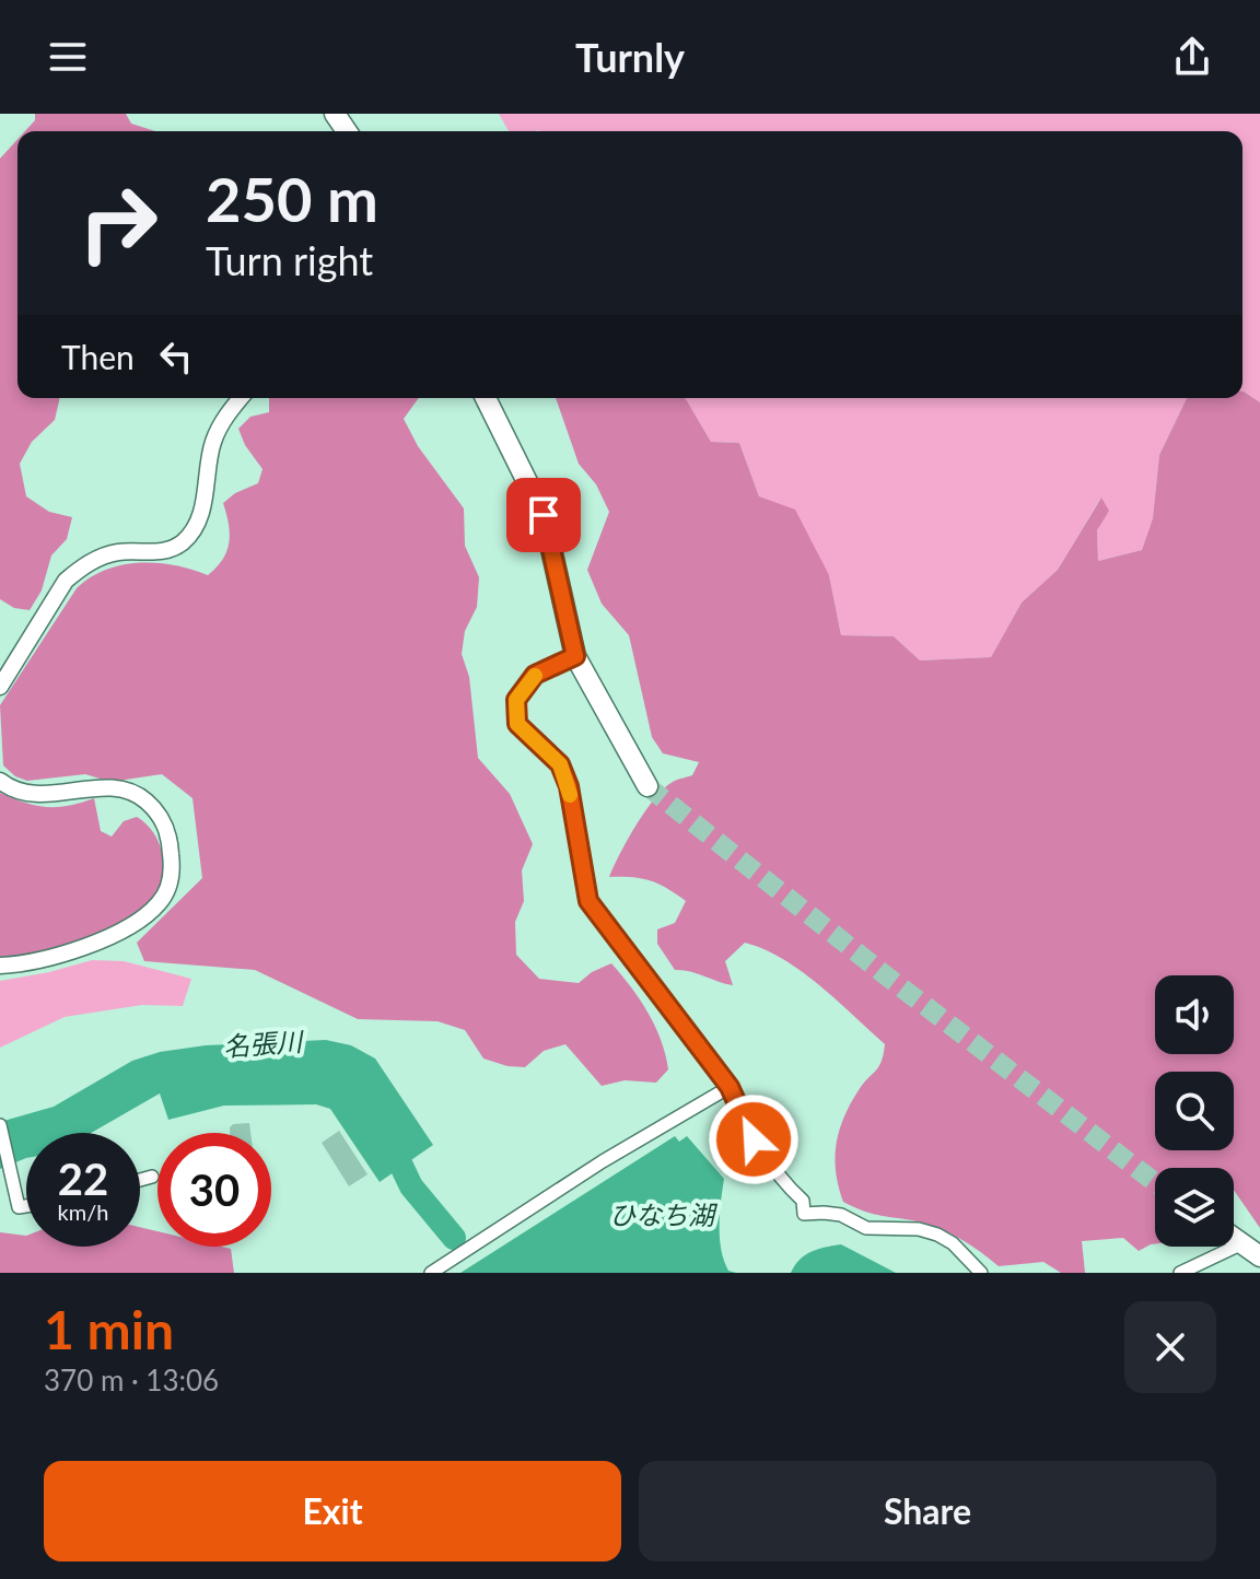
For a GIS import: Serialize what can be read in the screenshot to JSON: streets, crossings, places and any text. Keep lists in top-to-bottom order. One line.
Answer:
{"water":["名張川","ひなち湖"],"page":{"header":"Turnly","turn":["250 m","Turn right"],"then":"Then","speed":"22 km/h","limit":"30","heading":["1 min","370 m · 13:06"],"buttons":["Exit","Share"]}}
